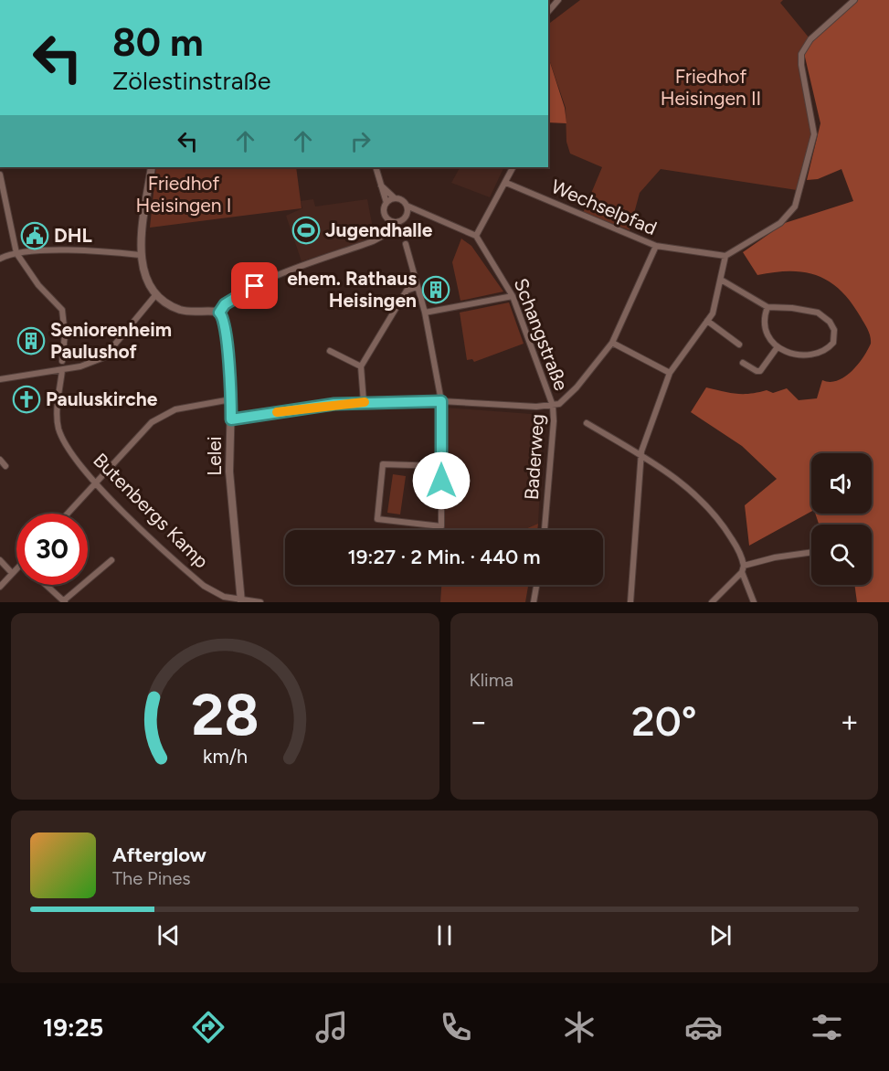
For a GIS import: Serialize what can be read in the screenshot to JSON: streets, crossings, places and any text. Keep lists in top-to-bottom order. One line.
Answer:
{"streets":{"street":["Wechselpfad","Schangstraße","Lelei","Baderweg","Butenbergs Kamp"]},"crossings":[["Wechselpfad","Baderweg"],["Schangstraße","Baderweg"],["Lelei","Butenbergs Kamp"]],"parks":["Friedhof Heisingen II","Friedhof Heisingen I"],"places":{"sports":["Jugendhalle"],"public building":["DHL"],"building":["ehem. Rathaus Heisingen","Seniorenheim Paulushof"],"church":["Pauluskirche"]},"page":{"turn":["80 m","Zölestinstraße"],"limit":"30","trip":"19:27 · 2 Min. · 440 m","tile":"Klima","heat":["−","20°","+"],"song":["Afterglow","The Pines"],"tabs":"19:25","gauge":["28","km/h"]}}
